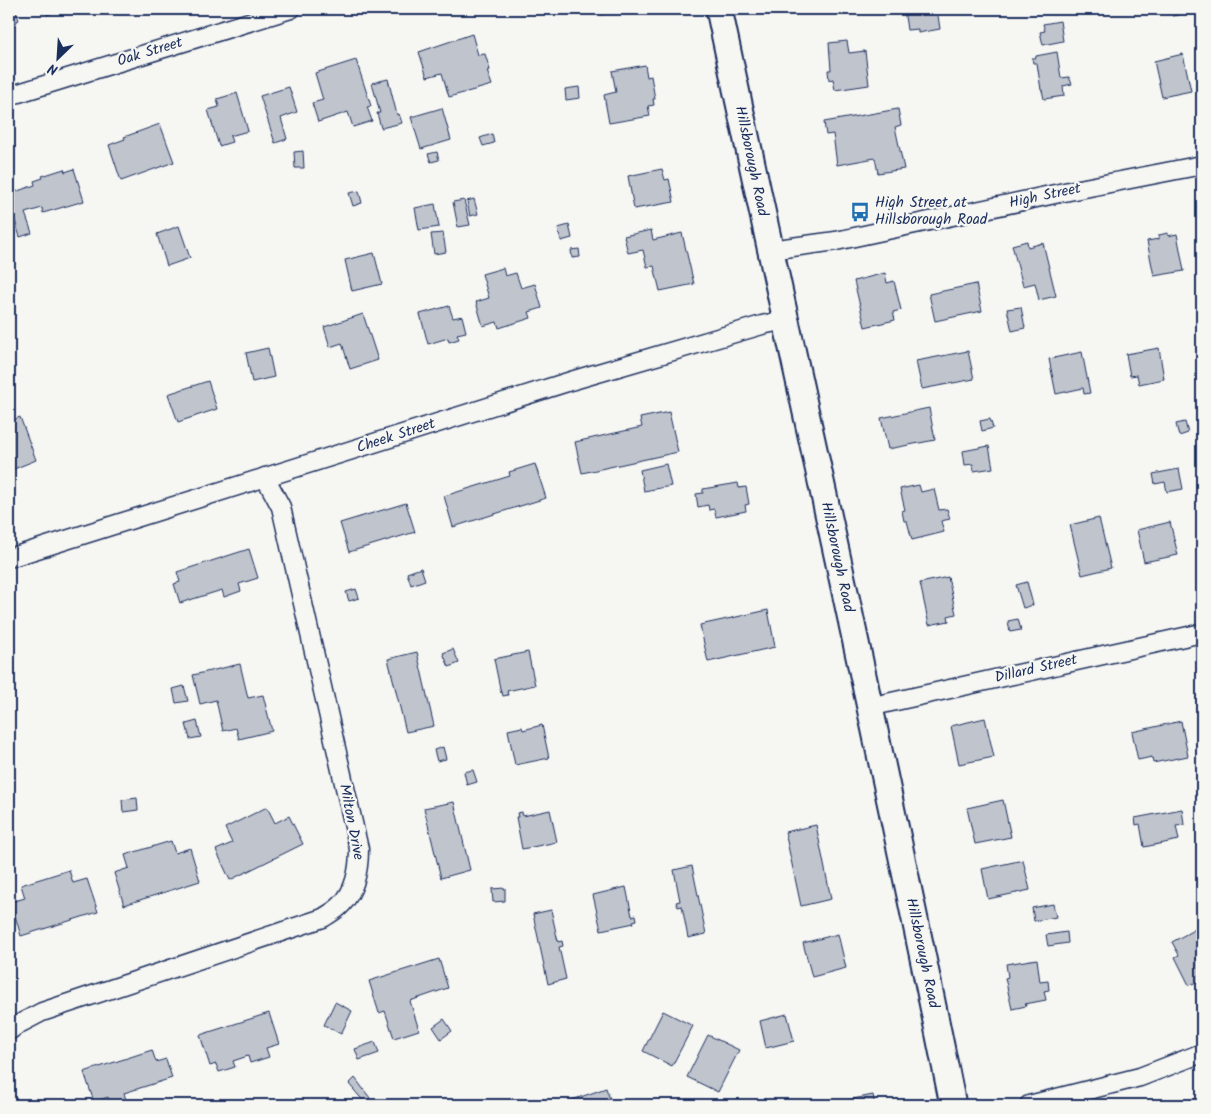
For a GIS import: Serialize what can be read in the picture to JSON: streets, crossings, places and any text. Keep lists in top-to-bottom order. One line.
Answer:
{"streets":{"street":["Oak Street","Hillsborough Road","High Street","Cheek Street","Dillard Street","Milton Drive"]},"crossings":[["Hillsborough Road","High Street"],["Hillsborough Road","Cheek Street"],["Hillsborough Road","Dillard Street"],["Cheek Street","Milton Drive"]],"places":{"bus stop":["High Street at Hillsborough Road"]},"north":"bottom left"}
